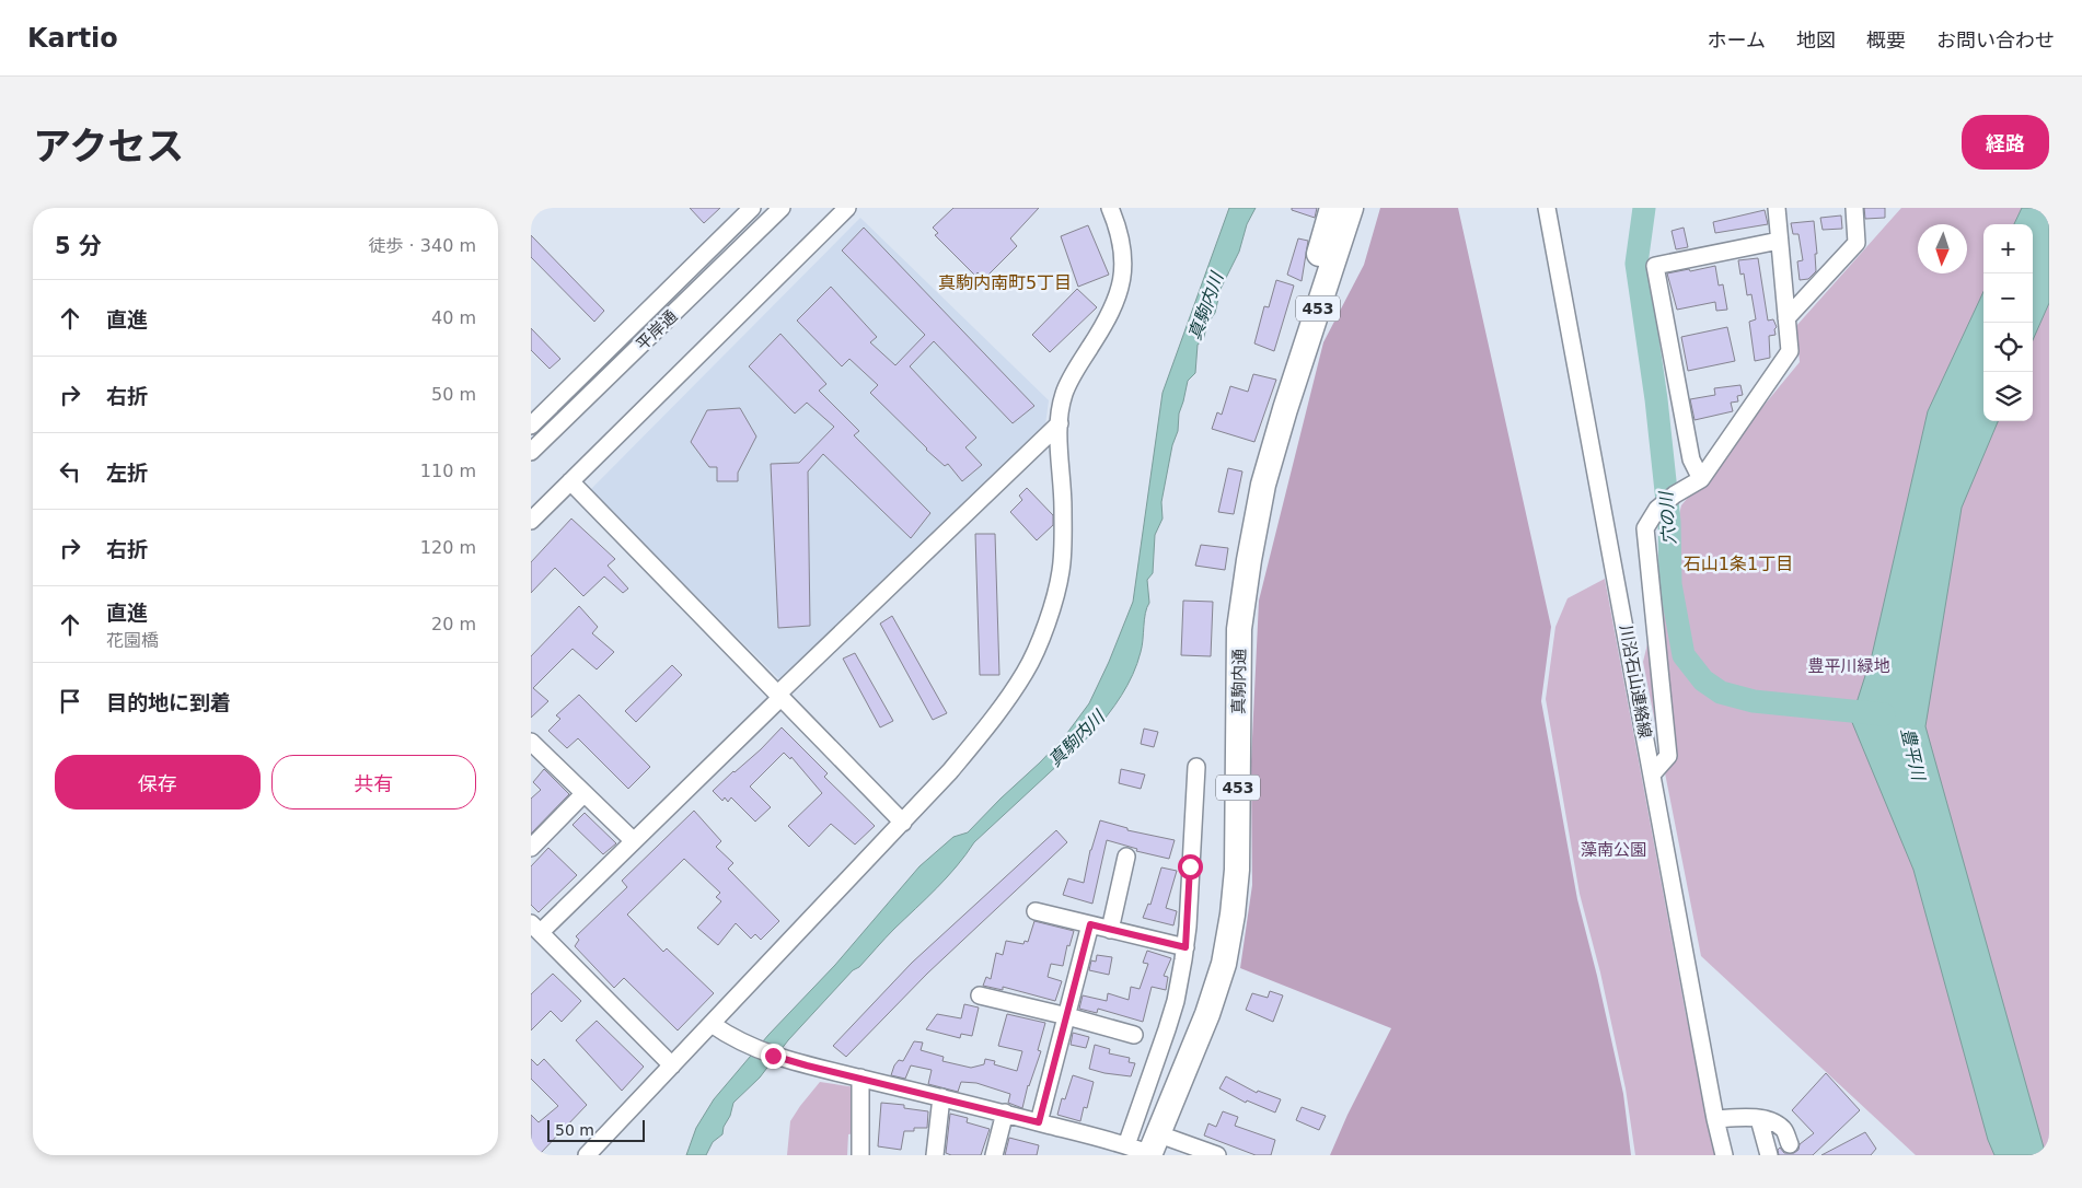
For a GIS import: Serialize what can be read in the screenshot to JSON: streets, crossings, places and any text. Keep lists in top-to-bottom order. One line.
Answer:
{"streets":{"highway":["453","真駒内通"],"street":["平岸通","川沿石山連絡線"]},"districts":["真駒内南町5丁目","石山1条1丁目"],"water":["真駒内川","穴の川","豊平川"],"parks":["豊平川緑地","藻南公園"],"scale_bar":"50 m","north":"bottom","page":{"header":"Kartio","nav":["ホーム","地図","概要","お問い合わせ"],"title":"アクセス","buttons":["経路",["保存","共有"]],"heading":["5 分","徒歩 · 340 m"],"map_buttons":["+","−"],"list":[["直進","40 m"],["右折","50 m"],["左折","110 m"],["右折","120 m"],["直進","花園橋","20 m"],"目的地に到着"],"scale":"50 m"}}
